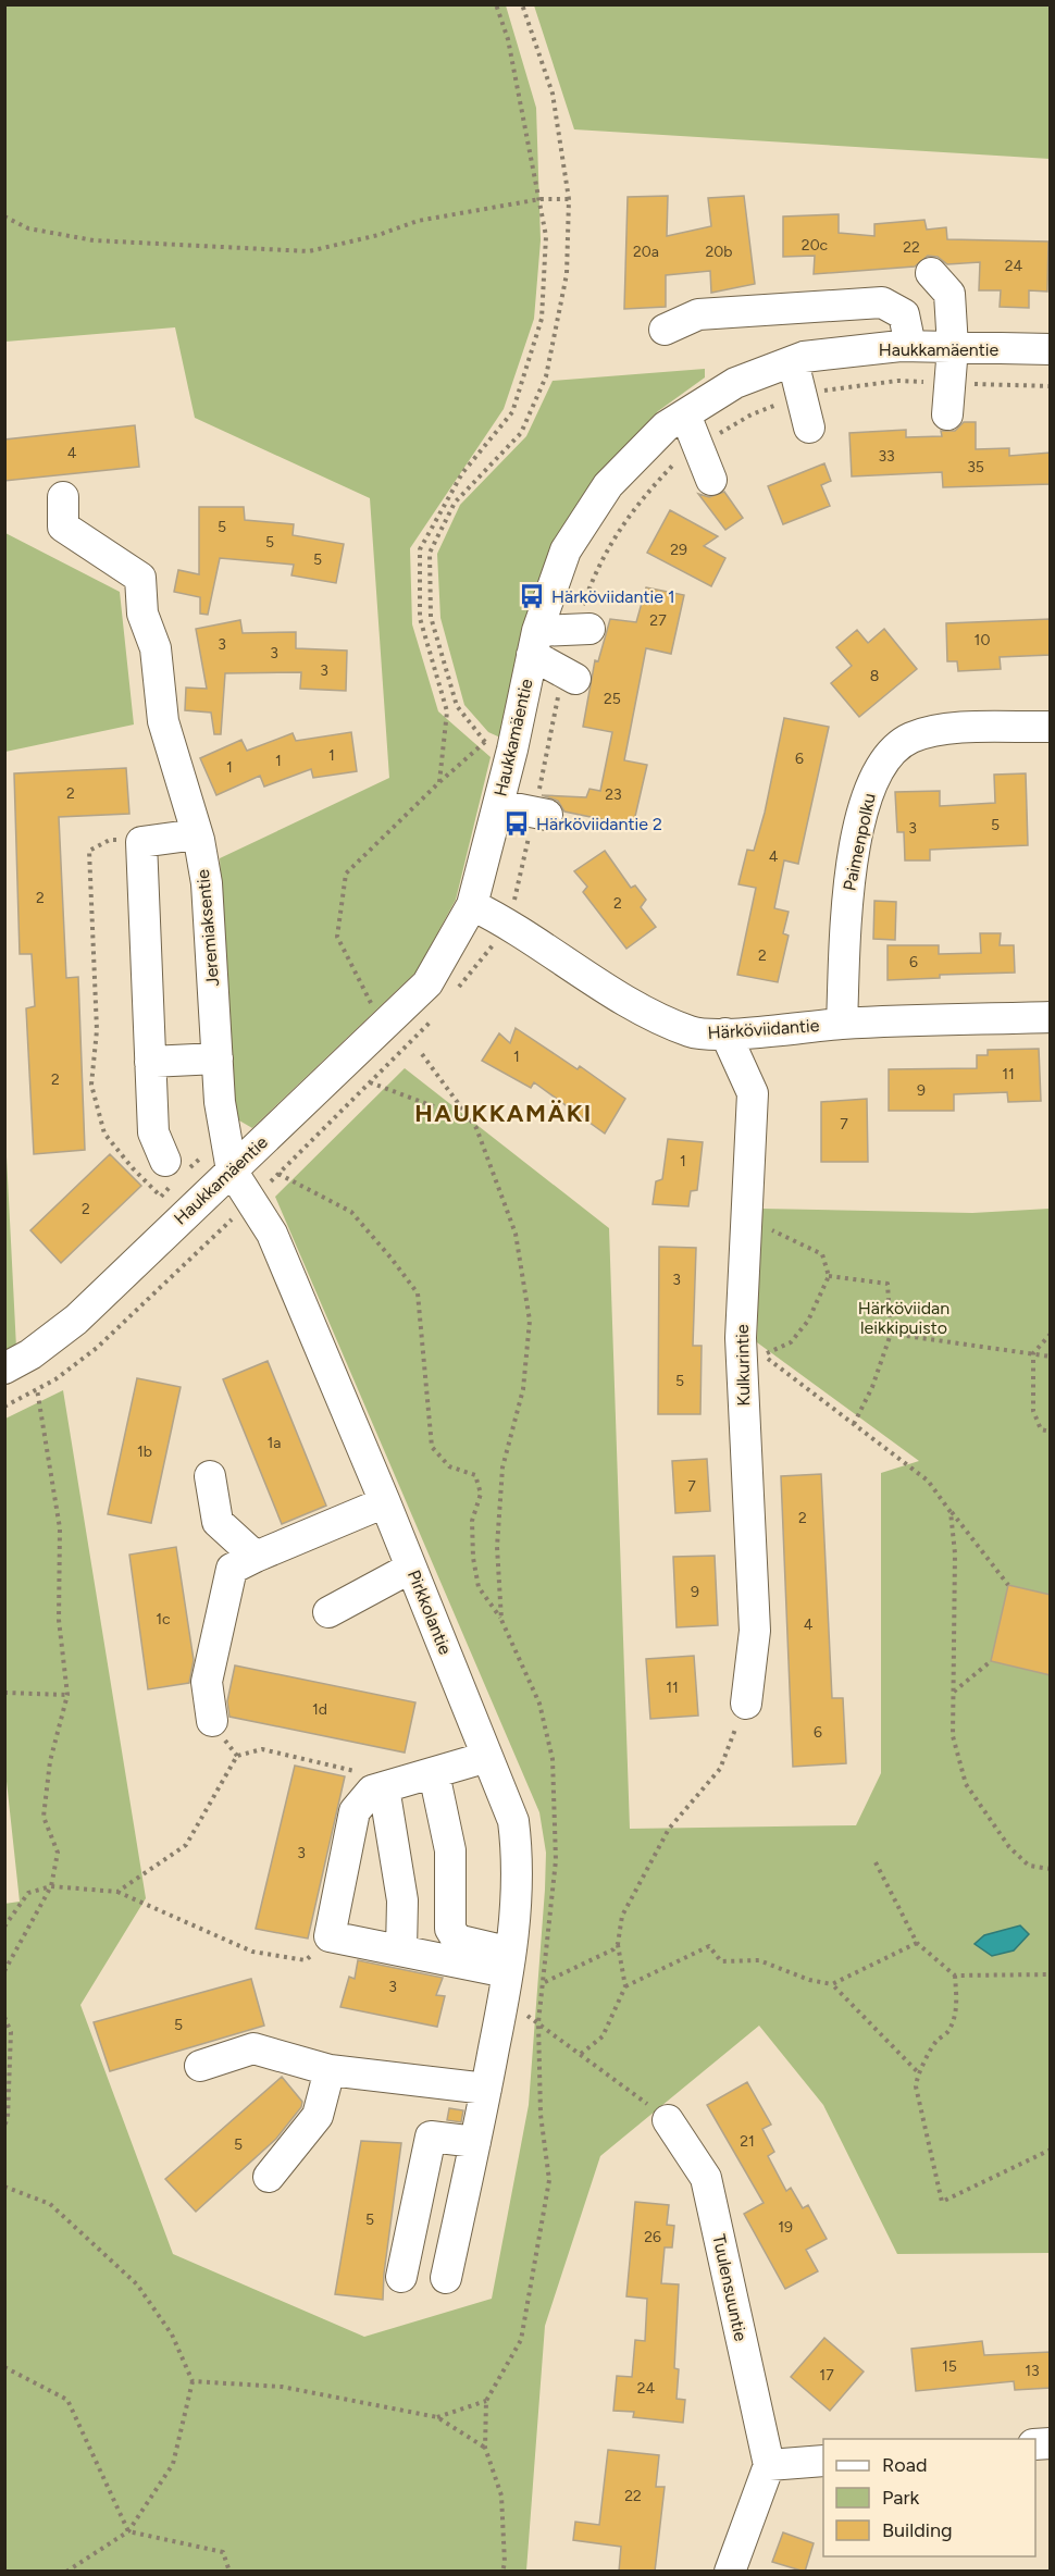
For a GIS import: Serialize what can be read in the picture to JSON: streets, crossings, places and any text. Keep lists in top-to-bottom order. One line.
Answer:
{"streets":{"street":["Haukkamäentie","Paimenpolku","Jeremiaksentie","Härköviidantie","Kulkurintie","Pirkkolantie","Tuulensuuntie"]},"crossings":[["Haukkamäentie","Jeremiaksentie"],["Haukkamäentie","Härköviidantie"],["Haukkamäentie","Pirkkolantie"],["Paimenpolku","Härköviidantie"],["Jeremiaksentie","Pirkkolantie"],["Härköviidantie","Kulkurintie"]],"districts":["HAUKKAMÄKI"],"parks":["Härköviidan leikkipuisto"],"places":{"bus stop":["Härköviidantie 1","Härköviidantie 2"]},"house_numbers":["20c","22","20a","20b","24","4","33","35","5","5","29","5","27","10","3","3","3","8","25","1","6","1","1","2","23","5","3","4","2","2","2","6","1","11","2","9","7","1","2","3","5","1a","1b","7","2","9","1c","4","11","1d","6","3","3","5","21","5","5","19","26","15","13","17","24","22"],"legend":["Road","Park","Building"]}
